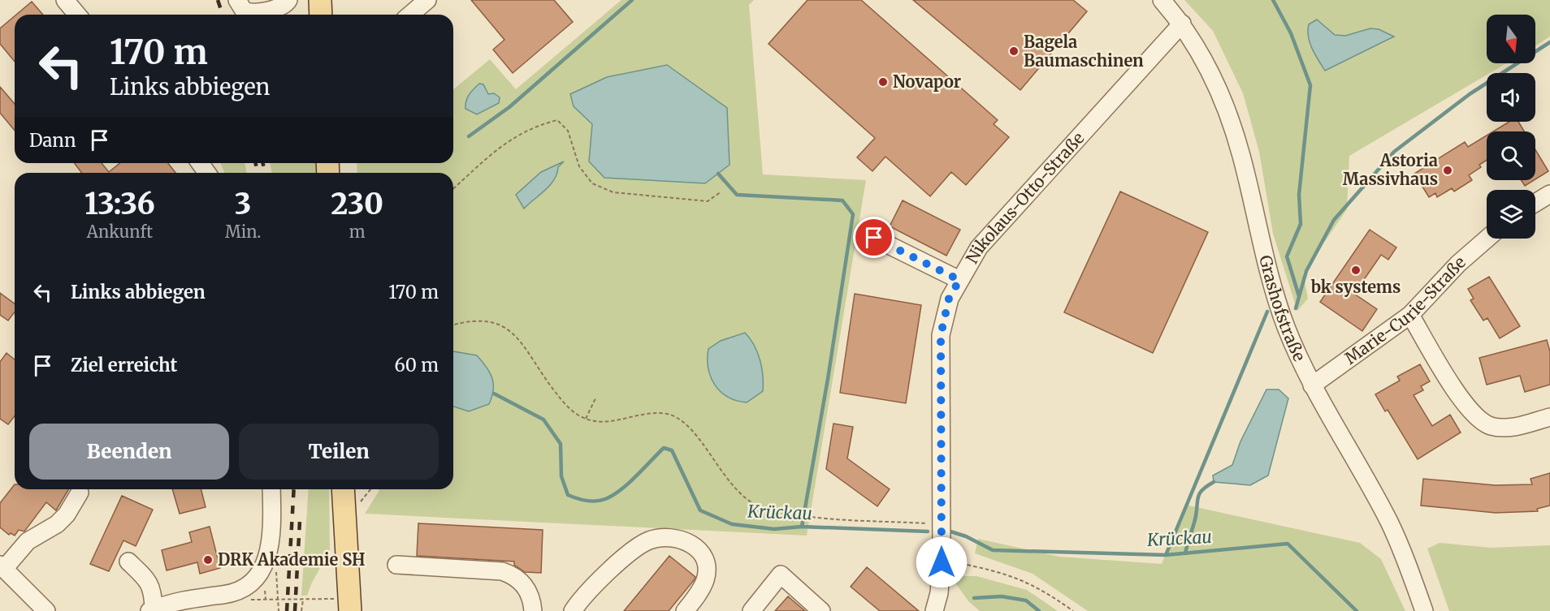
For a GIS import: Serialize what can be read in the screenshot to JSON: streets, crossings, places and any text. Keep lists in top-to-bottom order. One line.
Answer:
{"streets":{"street":["Nikolaus-Otto-Straße","Grashofstraße","Marie-Curie-Straße"]},"crossings":[["Nikolaus-Otto-Straße","Grashofstraße"],["Grashofstraße","Marie-Curie-Straße"]],"water":["Krückau"],"places":["Bagela Baumaschinen","Novapor","Astoria Massivhaus","bk systems","DRK Akademie SH"],"north":"bottom","page":{"turn":["170 m","Links abbiegen"],"then":"Dann","eta":["13:36","Ankunft","3","Min.","230","m"],"list":[{"name":"Links abbiegen","value":"170 m"},{"name":"Ziel erreicht","value":"60 m"}],"buttons":["Beenden","Teilen"]}}
